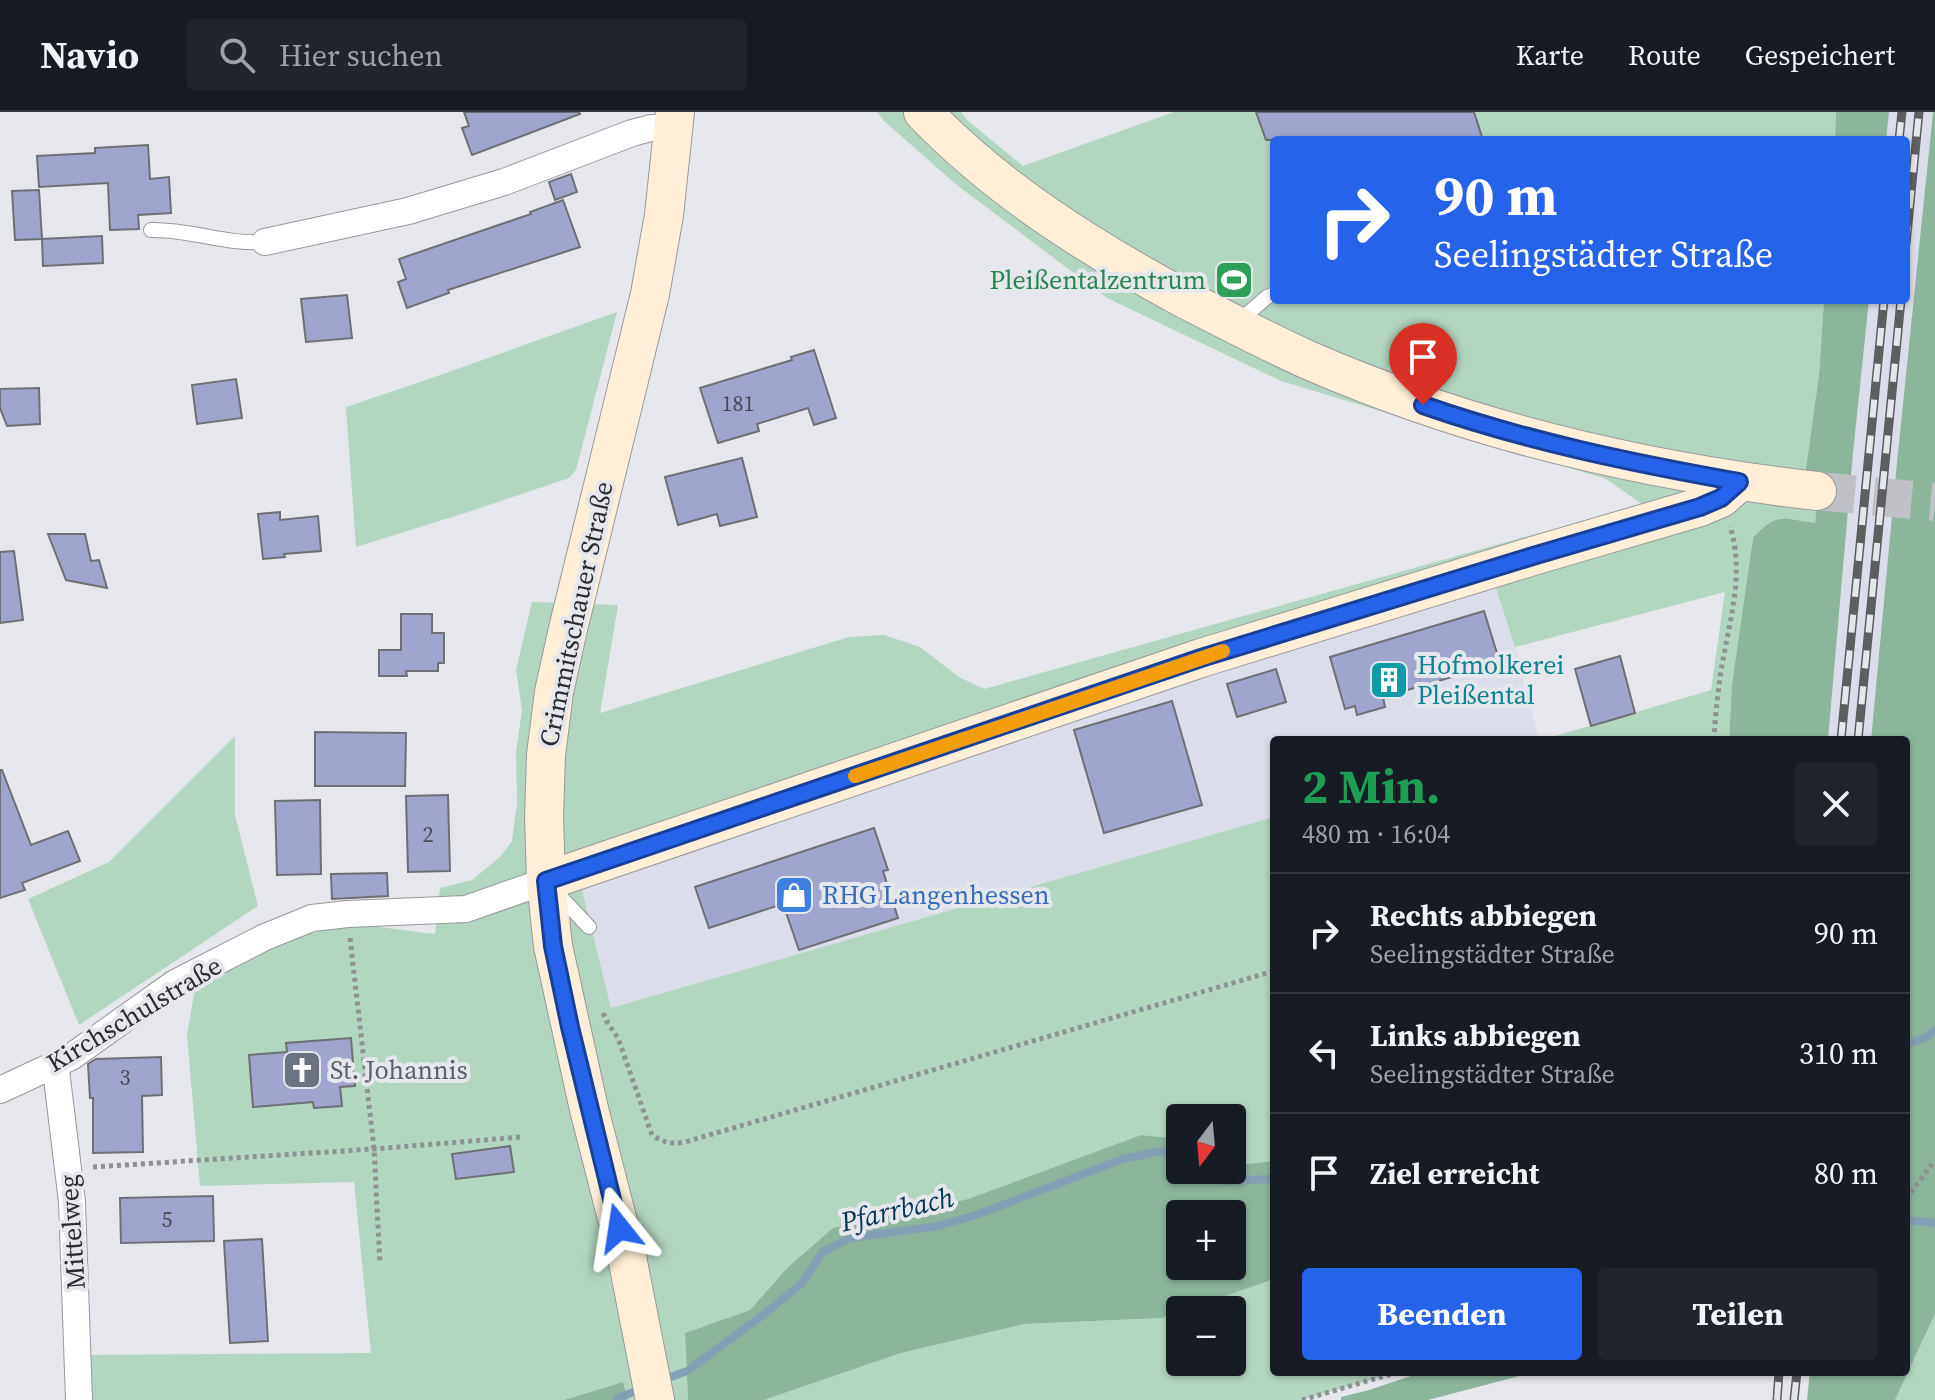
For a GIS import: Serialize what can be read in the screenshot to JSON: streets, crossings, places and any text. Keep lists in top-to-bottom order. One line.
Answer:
{"streets":{"street":["Crimmitschauer Straße","Kirchschulstraße","Mittelweg"]},"crossings":[["Crimmitschauer Straße","Kirchschulstraße"],["Kirchschulstraße","Mittelweg"]],"water":["Pfarrbach"],"places":{"sports":["Pleißentalzentrum"],"building":["Hofmolkerei Pleißental"],"shop":["RHG Langenhessen"],"church":["St. Johannis"]},"house_numbers":["181","2","3","5"],"north":"bottom","page":{"header":"Navio","search":"Hier suchen","nav":["Karte","Route","Gespeichert"],"turn":["90 m","Seelingstädter Straße"],"heading":["2 Min.","480 m · 16:04"],"list":[{"name":"Rechts abbiegen","note":"Seelingstädter Straße","value":"90 m"},{"name":"Links abbiegen","note":"Seelingstädter Straße","value":"310 m"},{"name":"Ziel erreicht","value":"80 m"}],"map_buttons":["+","−"],"buttons":["Beenden","Teilen"]}}
